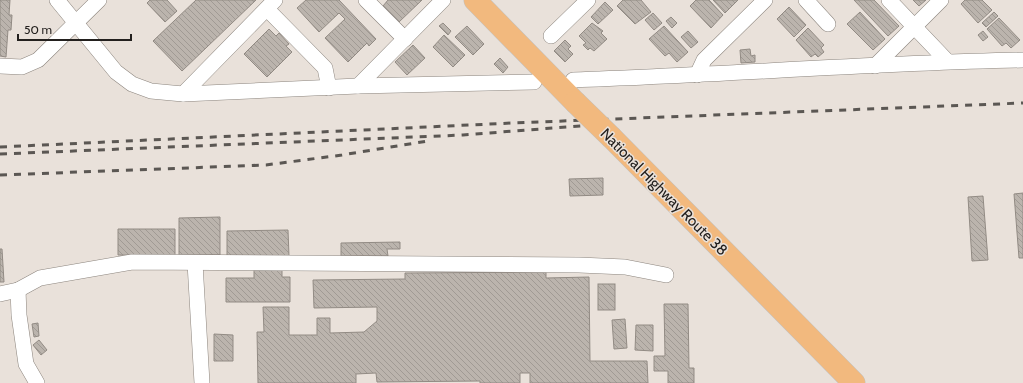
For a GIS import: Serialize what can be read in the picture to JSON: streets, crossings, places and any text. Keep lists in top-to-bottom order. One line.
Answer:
{"streets":{"highway":["National Highway Route 38"]},"scale_bar":"50 m"}
